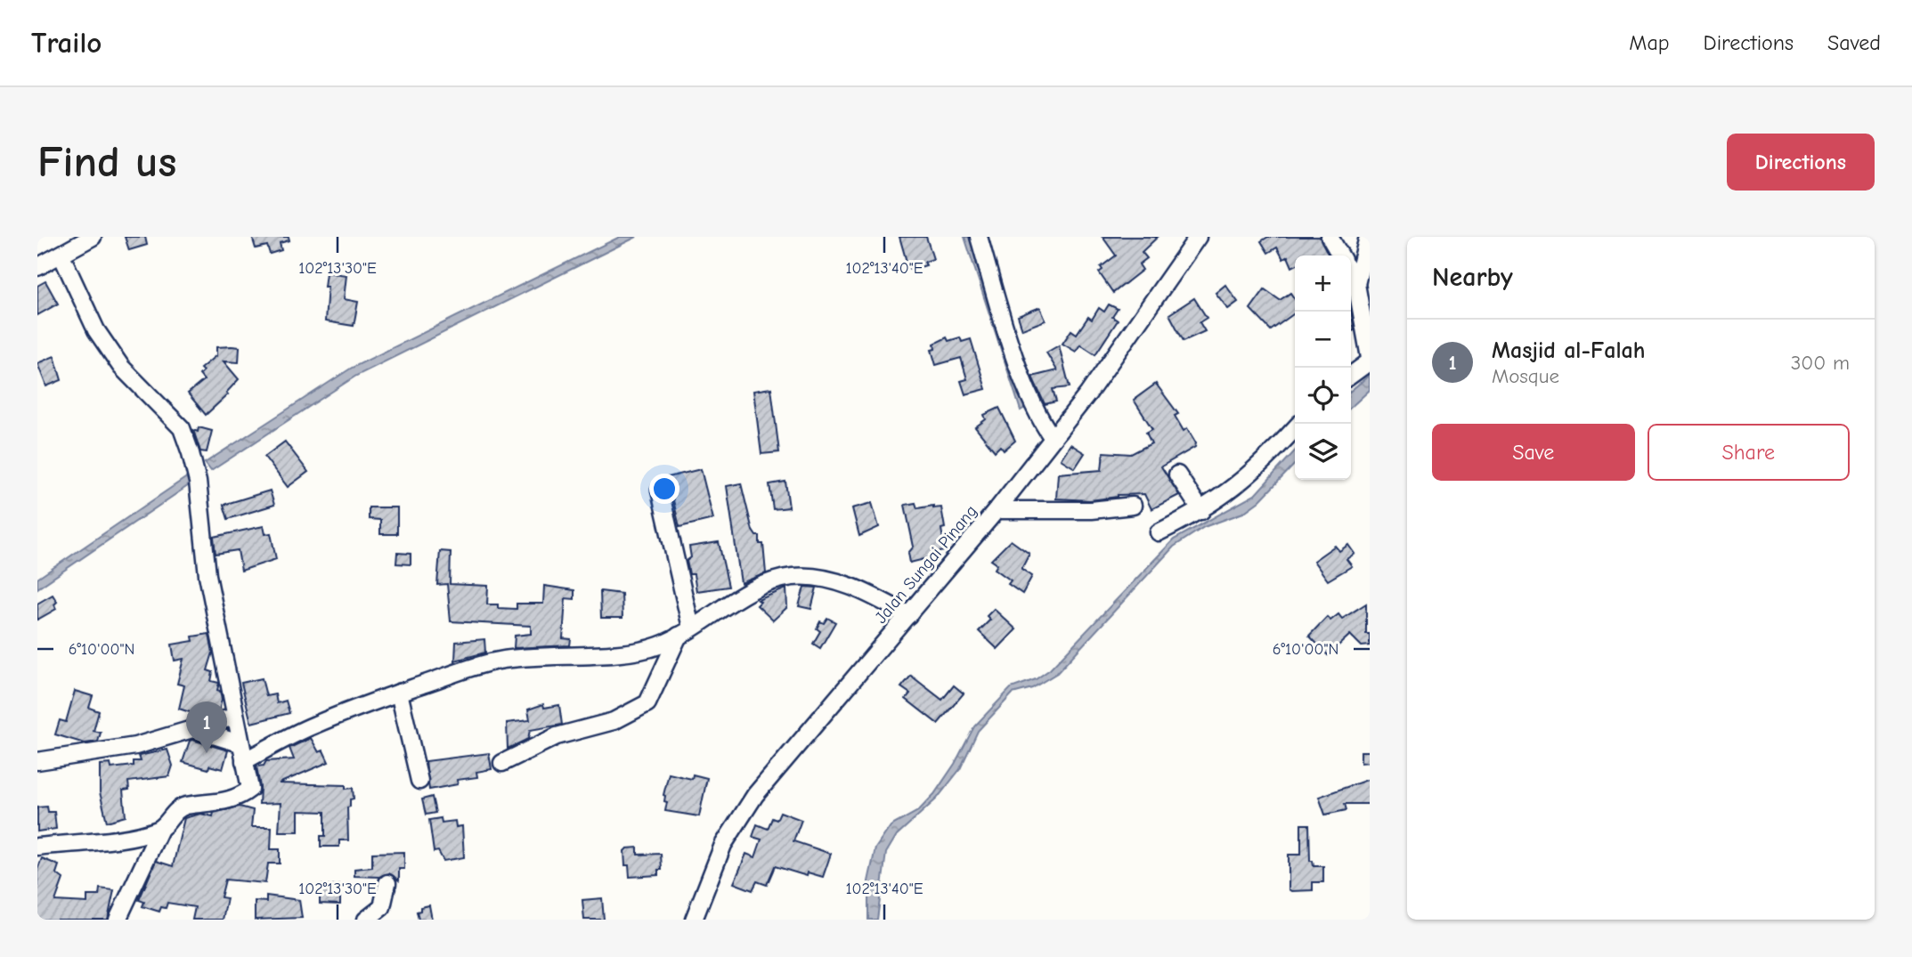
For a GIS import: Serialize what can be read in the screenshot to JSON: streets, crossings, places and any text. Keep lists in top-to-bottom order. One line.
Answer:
{"streets":{"street":["Jalan Sungai Pinang"]},"page":{"header":"Trailo","nav":["Map","Directions","Saved"],"buttons":["Directions",["Save","Share"]],"title":"Find us","heading":"Nearby","map_buttons":["+","−"],"list":[{"mark":"1","name":"Masjid al-Falah","note":"Mosque","value":"300 m"}],"pins":"1"},"coordinates":["102°13'30\"E","102°13'40\"E","6°10'00\"N"]}
